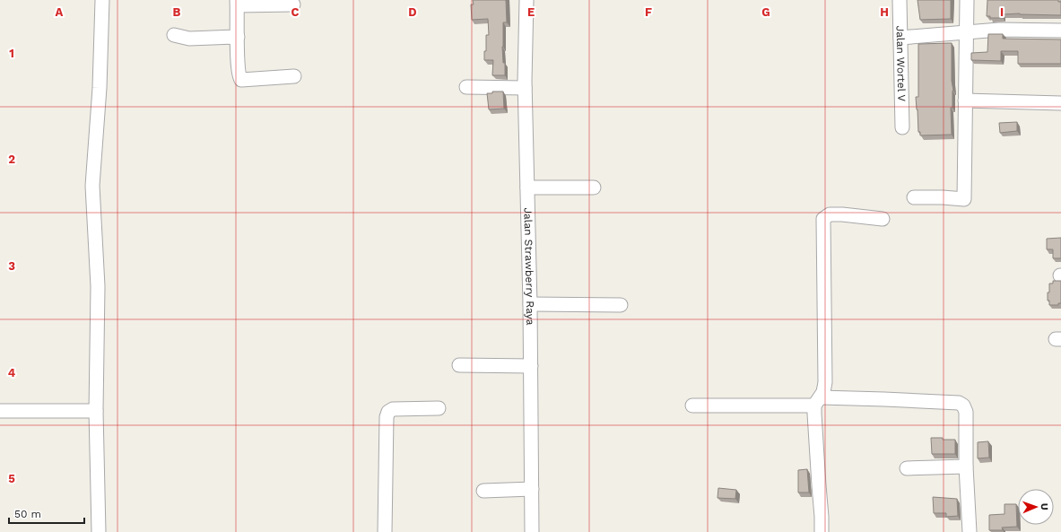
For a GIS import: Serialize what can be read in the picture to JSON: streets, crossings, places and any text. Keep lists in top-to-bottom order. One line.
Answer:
{"streets":{"street":["Jalan Wortel V","Jalan Strawberry Raya"]},"scale_bar":"50 m","north":"right","grid":{"columns":["A","B","C","D","E","F","G","H","I"],"rows":["1","2","3","4","5"]}}
